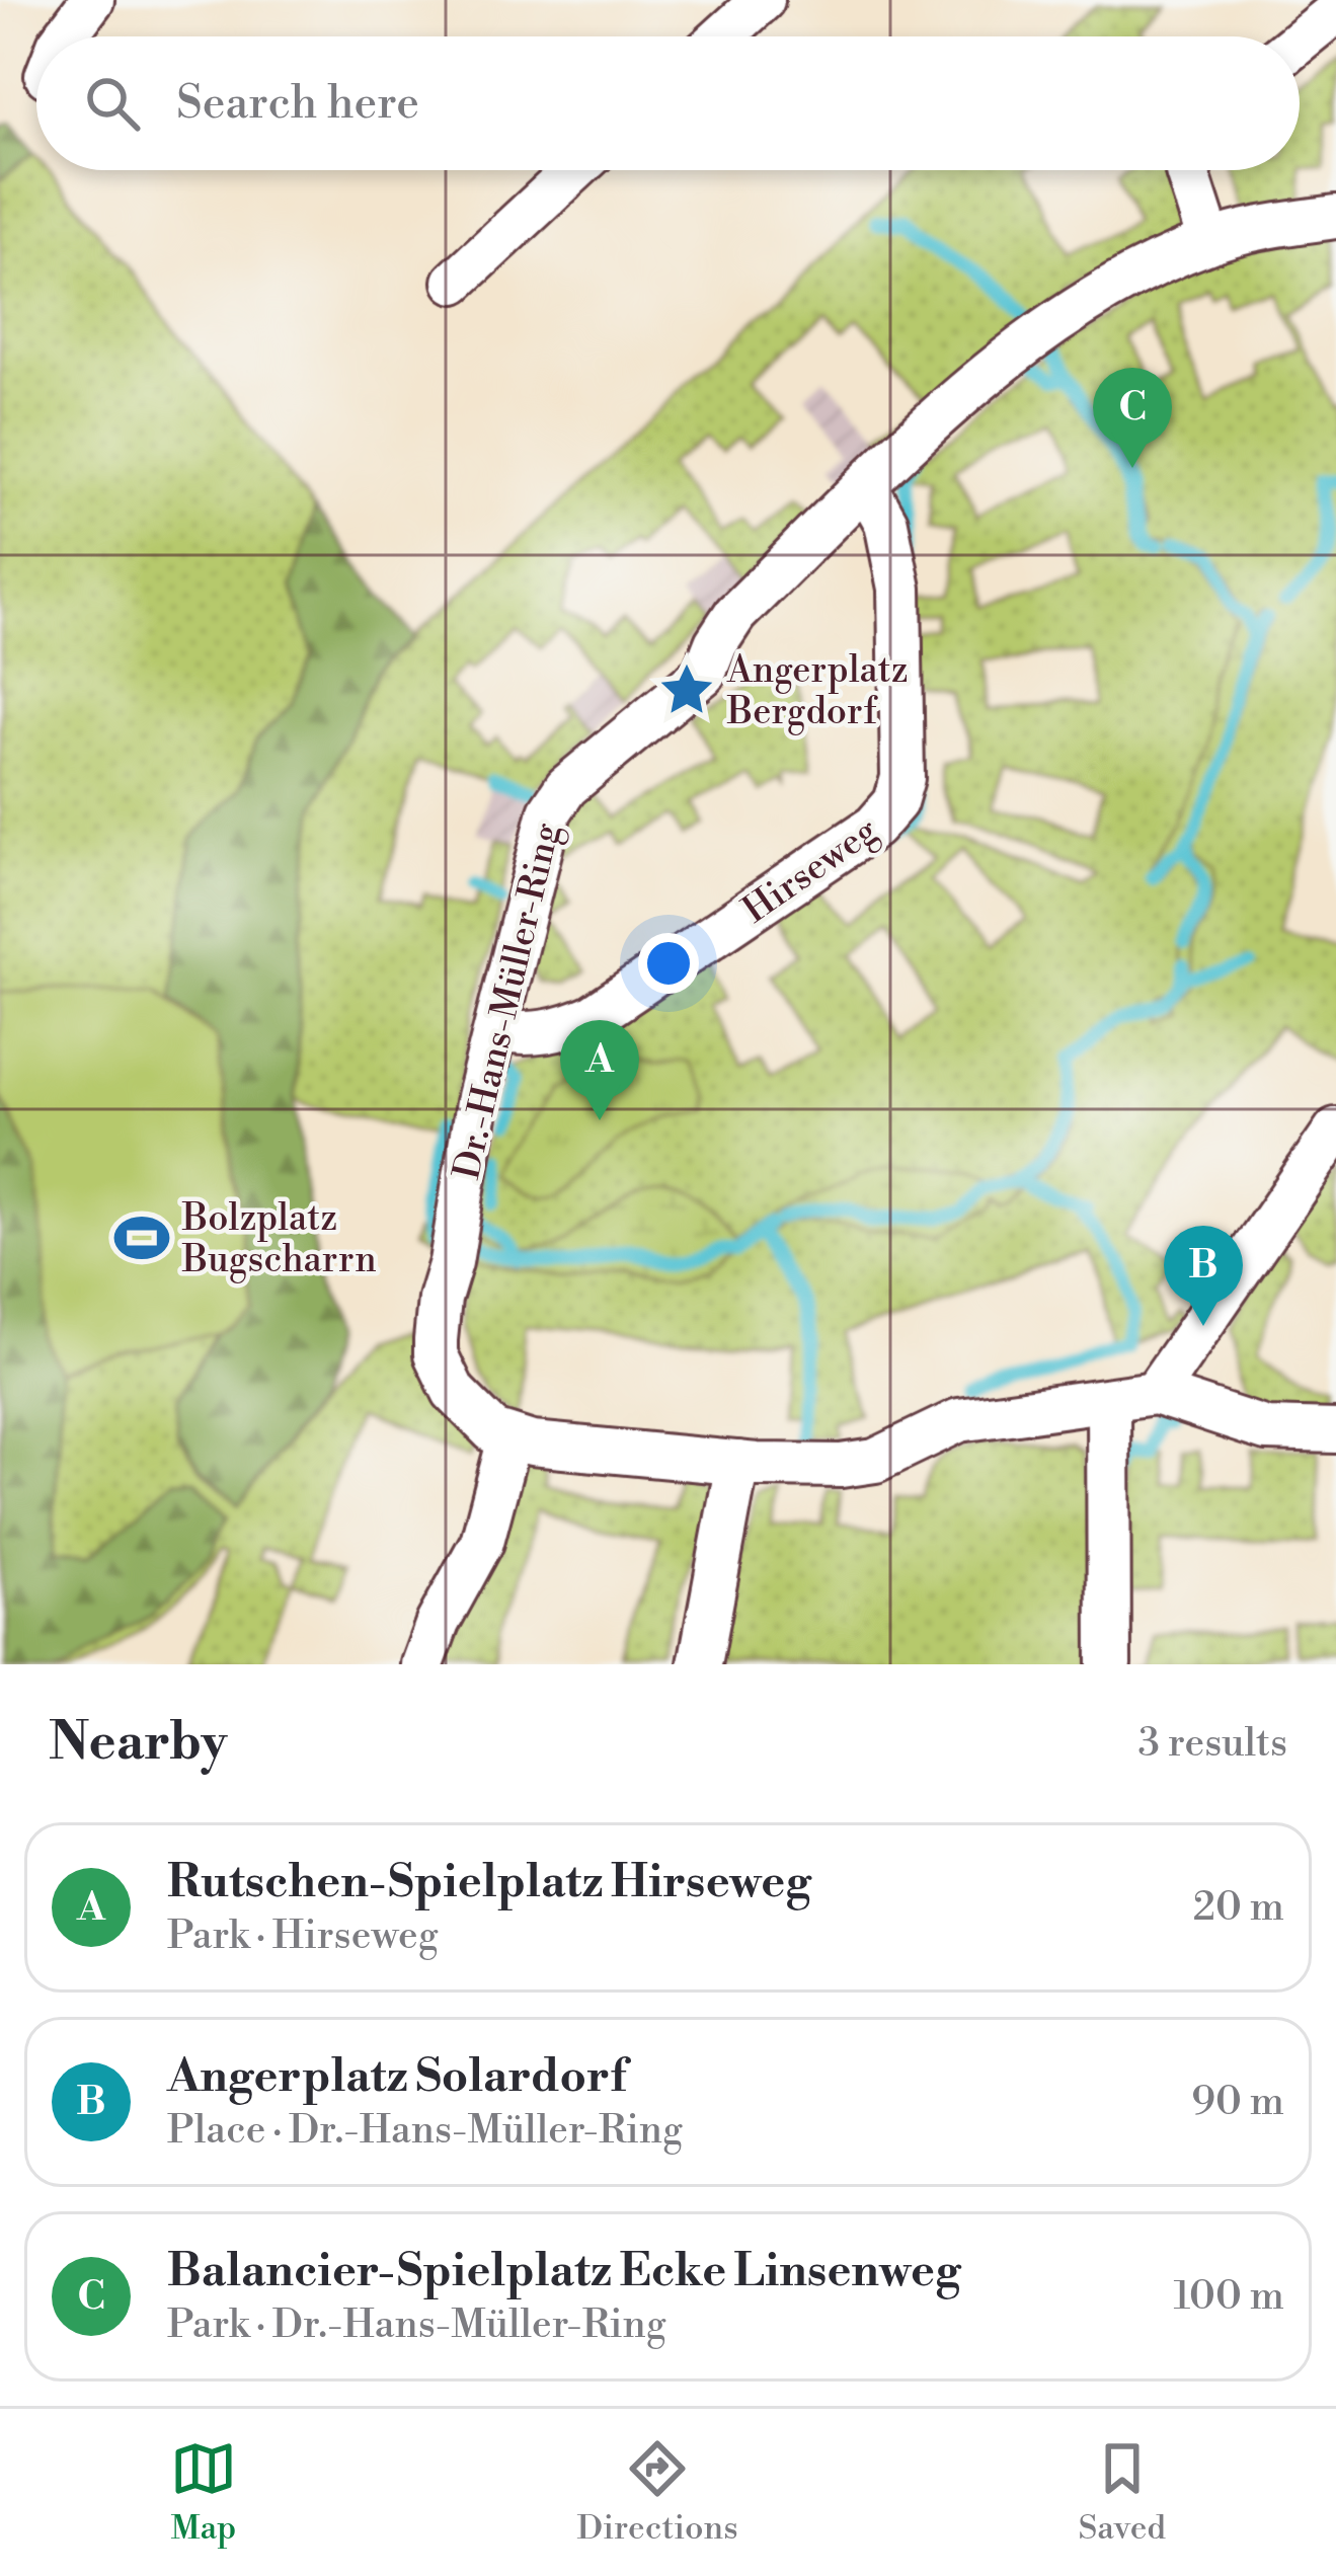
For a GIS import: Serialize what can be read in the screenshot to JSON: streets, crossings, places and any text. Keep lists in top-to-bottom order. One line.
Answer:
{"streets":{"street":["Hirseweg","Dr.-Hans-Müller-Ring"]},"crossings":[["Hirseweg","Dr.-Hans-Müller-Ring"]],"places":{"place":["Angerplatz Bergdorf"],"sports":["Bolzplatz Bugscharrn"]},"page":{"search":"Search here","pins":["C","A","B"],"heading":["Nearby","3 results"],"list":[{"mark":"A","name":"Rutschen-Spielplatz Hirseweg","note":"Park · Hirseweg","value":"20 m"},{"mark":"B","name":"Angerplatz Solardorf","note":"Place · Dr.-Hans-Müller-Ring","value":"90 m"},{"mark":"C","name":"Balancier-Spielplatz Ecke Linsenweg","note":"Park · Dr.-Hans-Müller-Ring","value":"100 m"}],"nav":["Map","Directions","Saved"]}}
